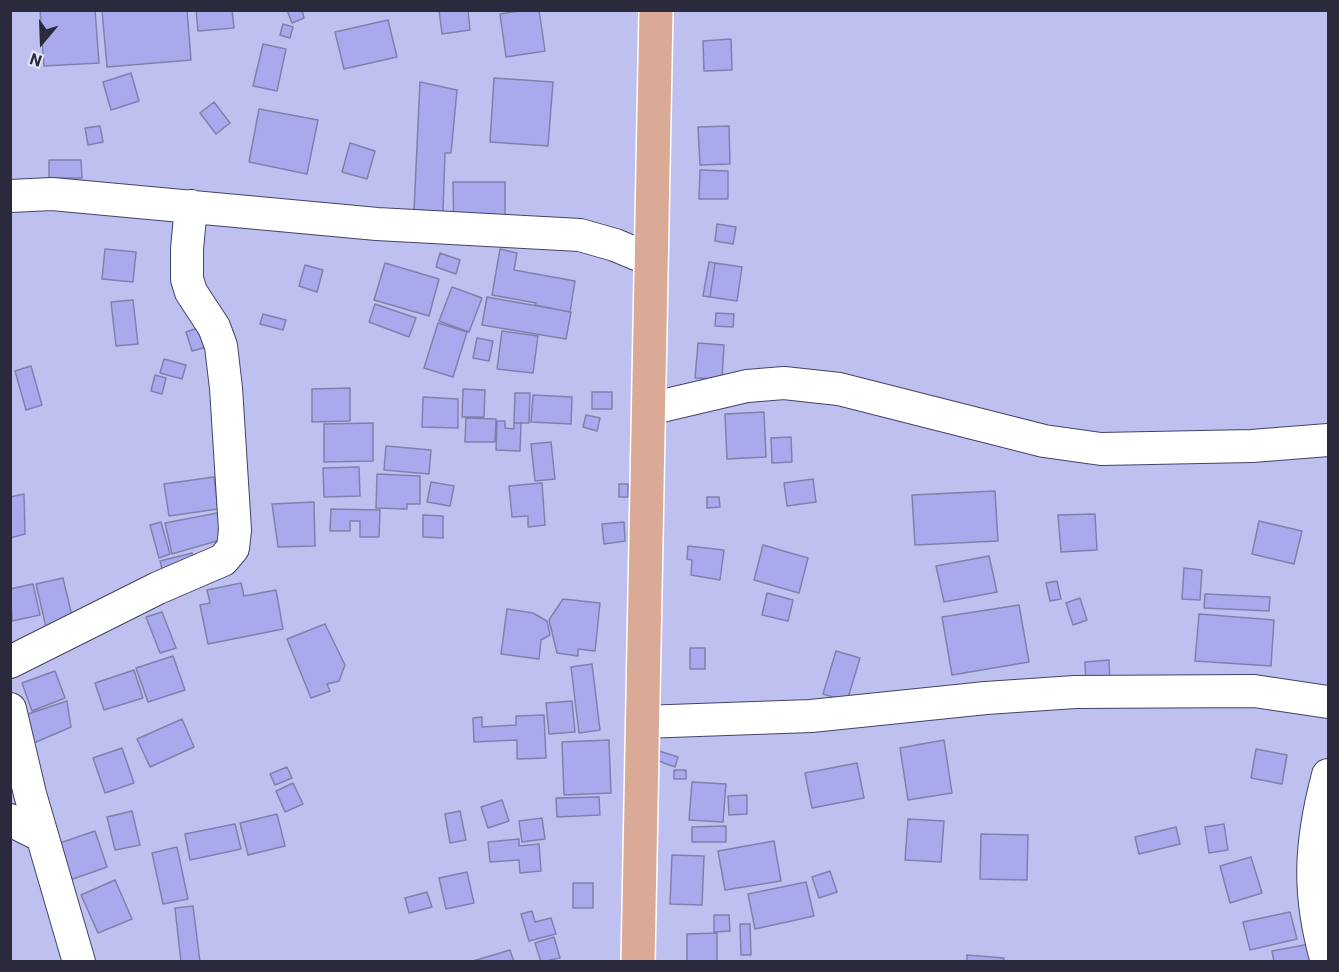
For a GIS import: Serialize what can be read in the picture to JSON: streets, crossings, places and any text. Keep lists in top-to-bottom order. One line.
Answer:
{"north":"bottom"}
